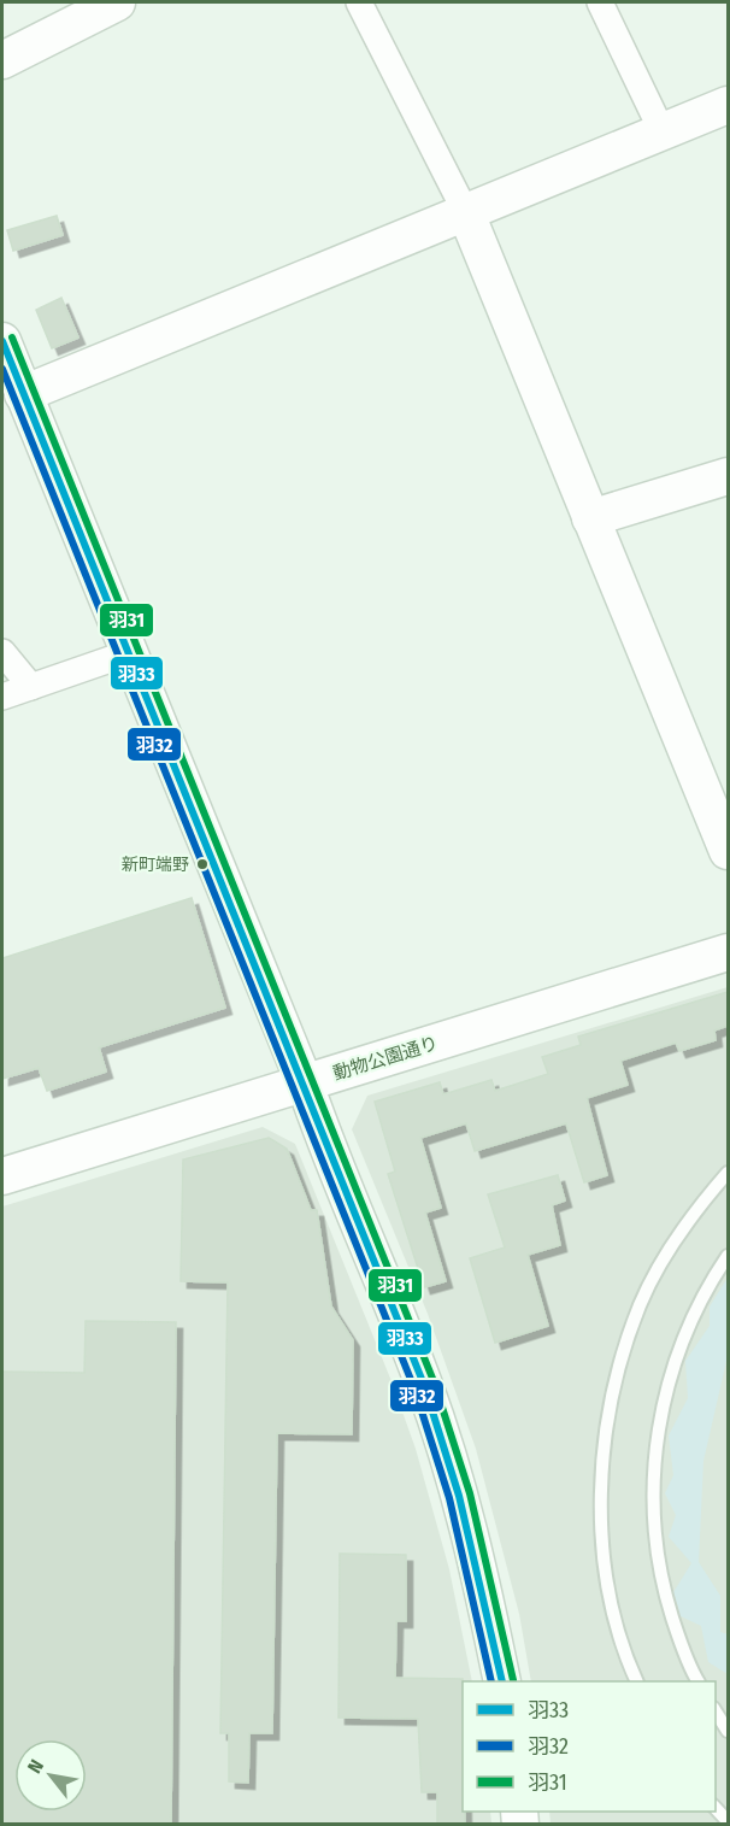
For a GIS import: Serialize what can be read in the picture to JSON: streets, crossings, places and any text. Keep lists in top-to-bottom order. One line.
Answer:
{"streets":{"street":["動物公園通り"]},"places":["新町端野"],"lines":["transit line 羽31","transit line 羽33","transit line 羽32"],"legend":["羽33","羽32","羽31"],"north":"top left"}
